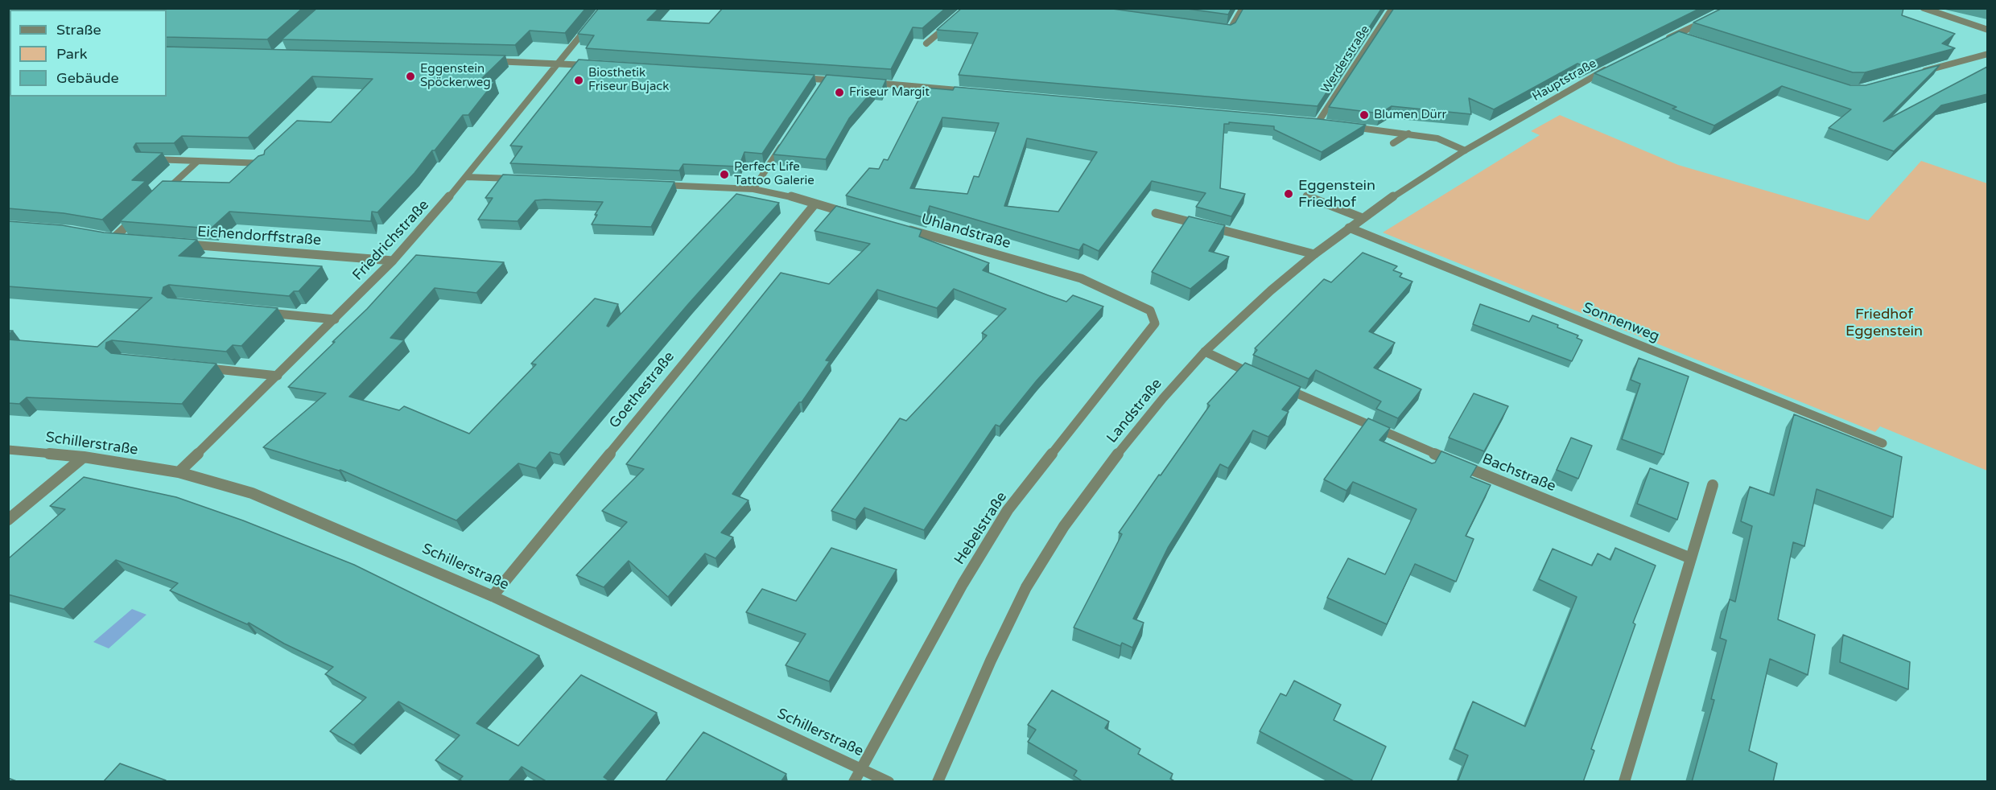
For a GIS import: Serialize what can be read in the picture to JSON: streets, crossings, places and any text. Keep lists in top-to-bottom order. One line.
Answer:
{"streets":{"street":["Werderstraße","Hauptstraße","Uhlandstraße","Eichendorffstraße","Friedrichstraße","Sonnenweg","Goethestraße","Landstraße","Schillerstraße","Bachstraße","Hebelstraße"]},"crossings":[["Hauptstraße","Landstraße"],["Uhlandstraße","Hebelstraße"],["Eichendorffstraße","Friedrichstraße"],["Friedrichstraße","Schillerstraße"],["Sonnenweg","Landstraße"],["Goethestraße","Schillerstraße"],["Schillerstraße","Hebelstraße"]],"parks":["Friedhof Eggenstein"],"places":["Eggenstein Spöckerweg","Biosthetik Friseur Bujack","Friseur Margit","Blumen Dürr","Perfect Life Tattoo Galerie","Eggenstein Friedhof"],"legend":["Straße","Park","Gebäude"]}
